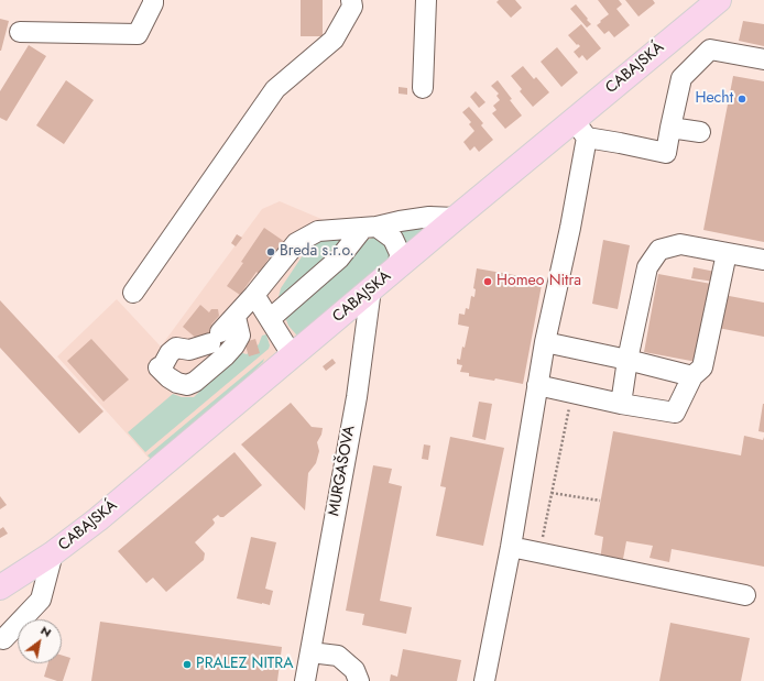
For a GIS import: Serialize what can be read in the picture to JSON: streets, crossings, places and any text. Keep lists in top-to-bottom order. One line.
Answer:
{"streets":{"main road":["CABAJSKÁ"],"street":["MURGAŠOVA"]},"crossings":[["CABAJSKÁ","MURGAŠOVA"]],"places":["Hecht","Breda s.r.o.","Homeo Nitra","PRALEZ NITRA"],"north":"top right"}
